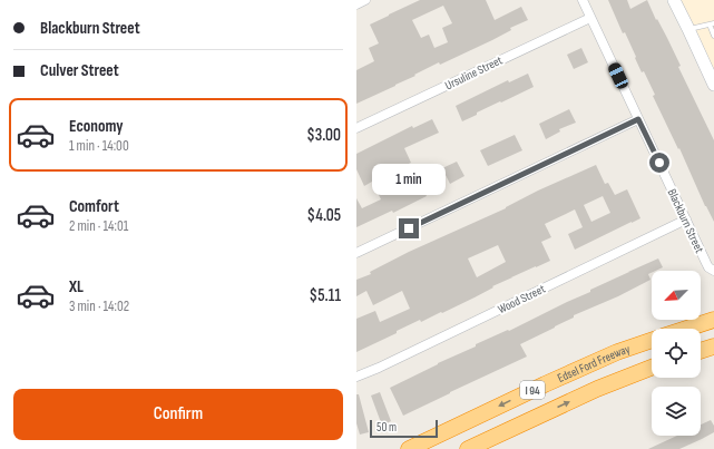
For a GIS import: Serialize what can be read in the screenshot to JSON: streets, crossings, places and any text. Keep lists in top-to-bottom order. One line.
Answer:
{"streets":{"highway":["Edsel Ford Freeway","I 94"],"street":["Ursuline Street","Blackburn Street","Wood Street"]},"crossings":[["Ursuline Street","Blackburn Street"],["Blackburn Street","Wood Street"]],"scale_bar":"50 m","north":"bottom left","page":{"banner":["Blackburn Street","Culver Street"],"list":[{"name":"Economy","note":"1 min · 14:00","value":"$3.00"},{"name":"Comfort","note":"2 min · 14:01","value":"$4.05"},{"name":"XL","note":"3 min · 14:02","value":"$5.11"}],"bubble":"1 min","buttons":"Confirm","scale":"50 m"}}
